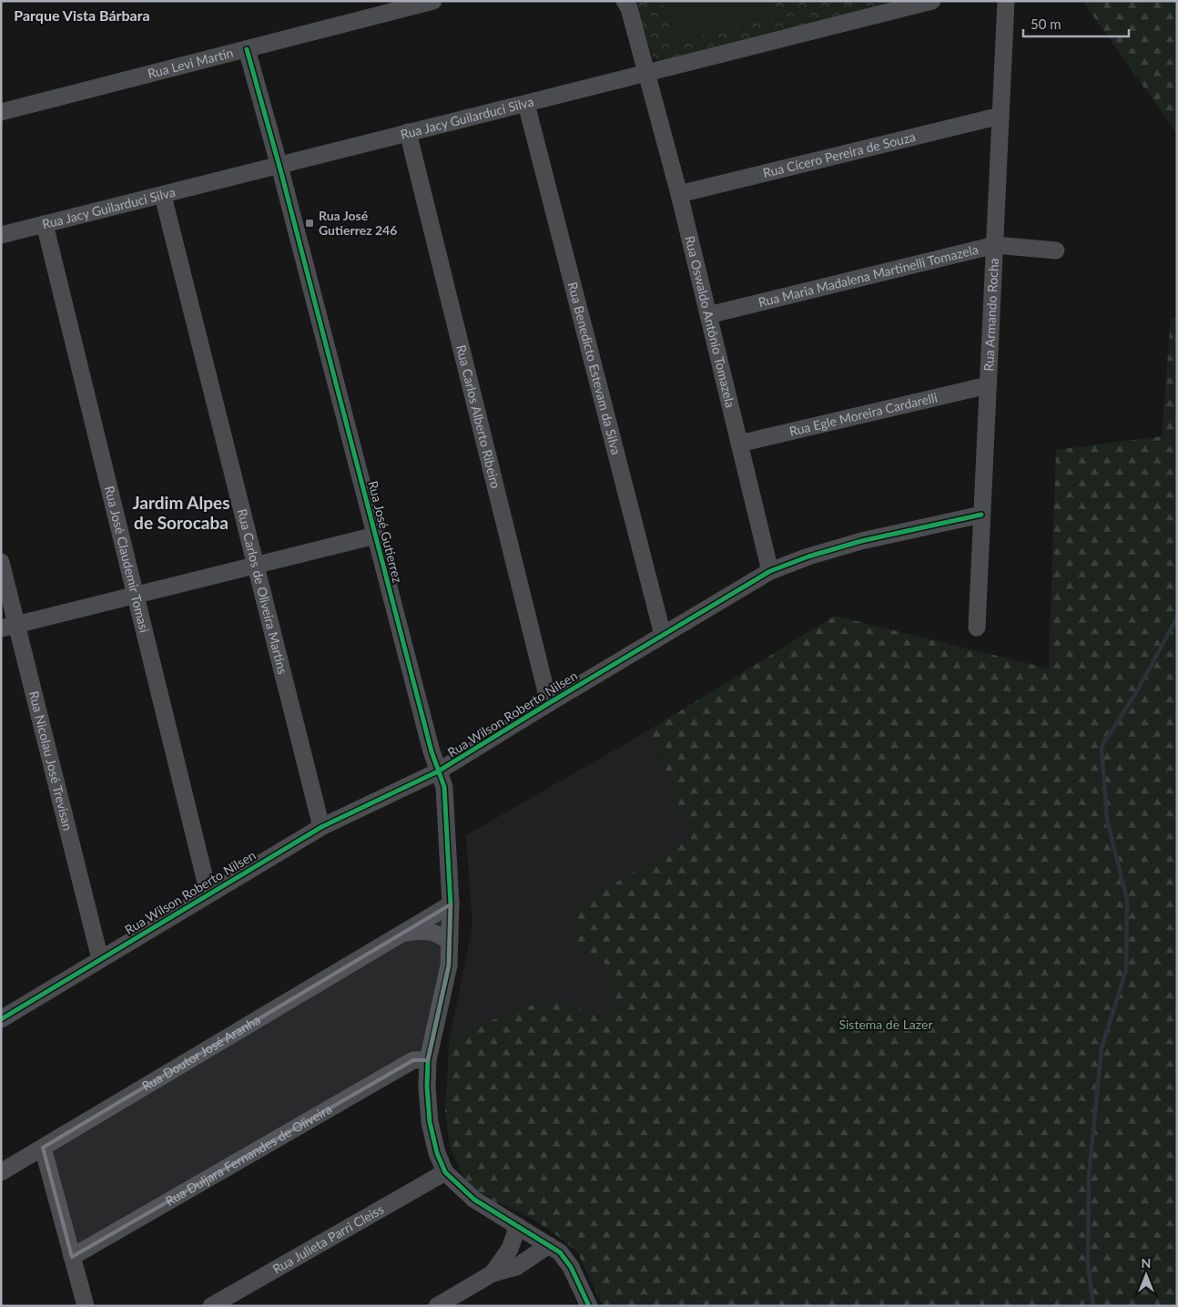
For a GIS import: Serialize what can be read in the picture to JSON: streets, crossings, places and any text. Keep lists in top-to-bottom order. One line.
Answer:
{"streets":{"street":["Rua Levi Martin","Rua Jacy Guilarduci Silva","Rua Cícero Pereira de Souza","Rua Maria Madalena Martinelli Tomazela","Rua Armando Rocha","Rua Oswaldo Antônio Tomazela","Rua Benedicto Estevam da Silva","Rua Egle Moreira Cardarelli","Rua Carlos Alberto Ribeiro","Rua José Gutierrez","Rua José Claudemir Tomasi","Rua Carlos de Oliveira Martins","Rua Wilson Roberto Nilsen","Rua Nicolau José Trevisan","Rua Doutor José Aranha","Rua Duljara Fernandes de Oliveira","Rua Julieta Parri Cleiss"]},"crossings":[["Rua Levi Martin","Rua José Gutierrez"],["Rua Jacy Guilarduci Silva","Rua Oswaldo Antônio Tomazela"],["Rua Jacy Guilarduci Silva","Rua Benedicto Estevam da Silva"],["Rua Jacy Guilarduci Silva","Rua Carlos Alberto Ribeiro"],["Rua Jacy Guilarduci Silva","Rua José Gutierrez"],["Rua Jacy Guilarduci Silva","Rua José Claudemir Tomasi"],["Rua Jacy Guilarduci Silva","Rua Carlos de Oliveira Martins"],["Rua Cícero Pereira de Souza","Rua Armando Rocha"],["Rua Cícero Pereira de Souza","Rua Oswaldo Antônio Tomazela"],["Rua Maria Madalena Martinelli Tomazela","Rua Armando Rocha"],["Rua Maria Madalena Martinelli Tomazela","Rua Oswaldo Antônio Tomazela"],["Rua Armando Rocha","Rua Egle Moreira Cardarelli"],["Rua Armando Rocha","Rua Wilson Roberto Nilsen"],["Rua Oswaldo Antônio Tomazela","Rua Egle Moreira Cardarelli"],["Rua Oswaldo Antônio Tomazela","Rua Wilson Roberto Nilsen"],["Rua Benedicto Estevam da Silva","Rua Wilson Roberto Nilsen"],["Rua Carlos Alberto Ribeiro","Rua Wilson Roberto Nilsen"],["Rua José Gutierrez","Rua Wilson Roberto Nilsen"],["Rua José Gutierrez","Rua Doutor José Aranha"],["Rua José Gutierrez","Rua Duljara Fernandes de Oliveira"],["Rua José Gutierrez","Rua Julieta Parri Cleiss"],["Rua José Claudemir Tomasi","Rua Wilson Roberto Nilsen"],["Rua Carlos de Oliveira Martins","Rua Wilson Roberto Nilsen"],["Rua Wilson Roberto Nilsen","Rua Nicolau José Trevisan"]],"districts":["Parque Vista Bárbara","Jardim Alpes de Sorocaba"],"parks":["Sistema de Lazer"],"places":{"transit":["Rua José Gutierrez 246"]},"scale_bar":"50 m","north":"top"}
